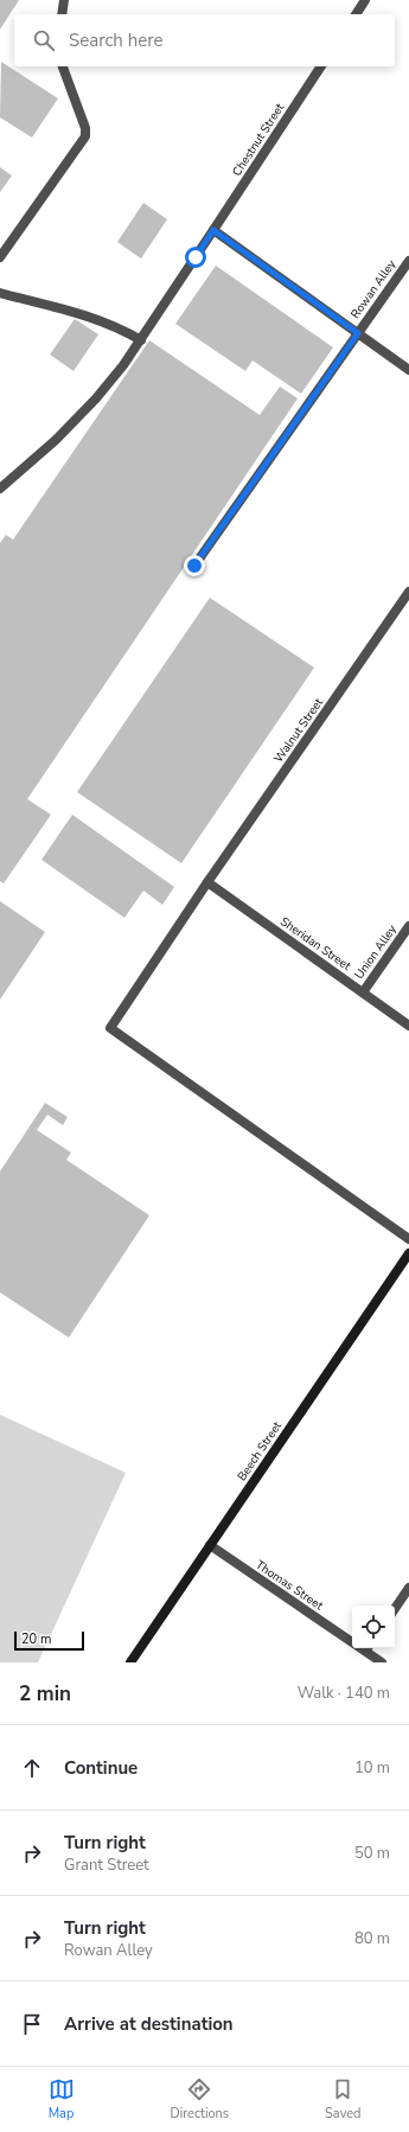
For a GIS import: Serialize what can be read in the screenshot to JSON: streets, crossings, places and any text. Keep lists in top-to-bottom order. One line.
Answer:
{"streets":{"street":["Chestnut Street","Rowan Alley","Walnut Street","Sheridan Street","Union Alley","Beech Street","Thomas Street"]},"crossings":[["Walnut Street","Sheridan Street"],["Sheridan Street","Union Alley"],["Beech Street","Thomas Street"]],"scale_bar":"20 m","page":{"search":"Search here","scale":"20 m","heading":["2 min","Walk · 140 m"],"list":[["Continue","10 m"],["Turn right","Grant Street","50 m"],["Turn right","Rowan Alley","80 m"],"Arrive at destination"],"nav":["Map","Directions","Saved"]}}
